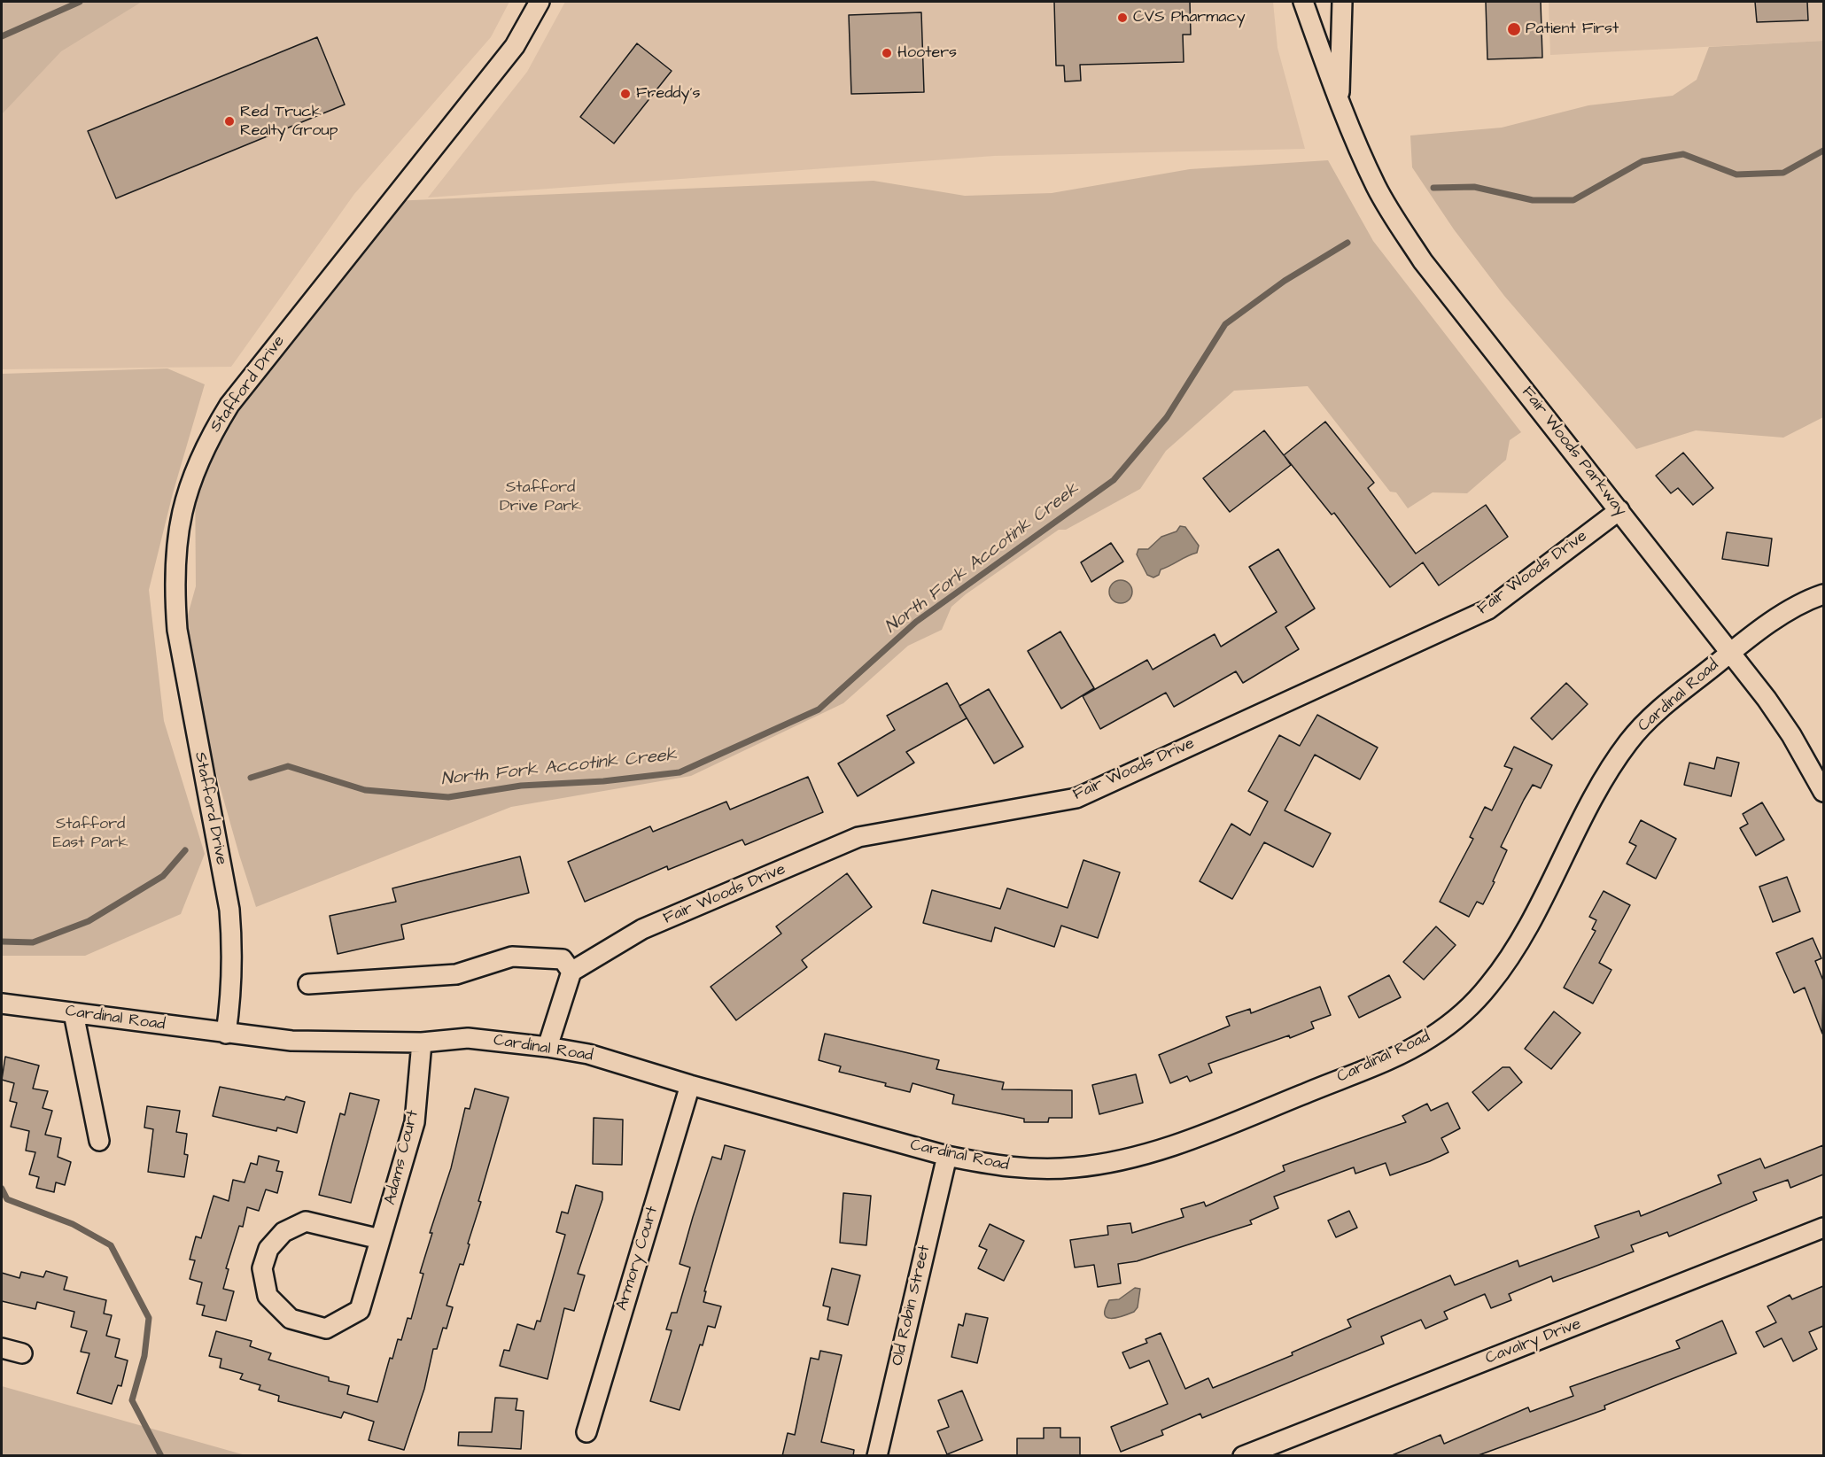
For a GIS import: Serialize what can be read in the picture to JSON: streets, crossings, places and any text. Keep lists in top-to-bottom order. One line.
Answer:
{"streets":{"street":["Stafford Drive","Fair Woods Parkway","Fair Woods Drive","Cardinal Road","Adams Court","Armory Court","Old Robin Street","Cavalry Drive"]},"crossings":[["Stafford Drive","Cardinal Road"],["Fair Woods Parkway","Fair Woods Drive"],["Fair Woods Parkway","Cardinal Road"],["Cardinal Road","Adams Court"],["Cardinal Road","Armory Court"],["Cardinal Road","Old Robin Street"]],"water":["North Fork Accotink Creek"],"parks":["Stafford Drive Park","Stafford East Park"],"places":["CVS Pharmacy","Patient First","Hooters","Freddy's","Red Truck Realty Group"]}
